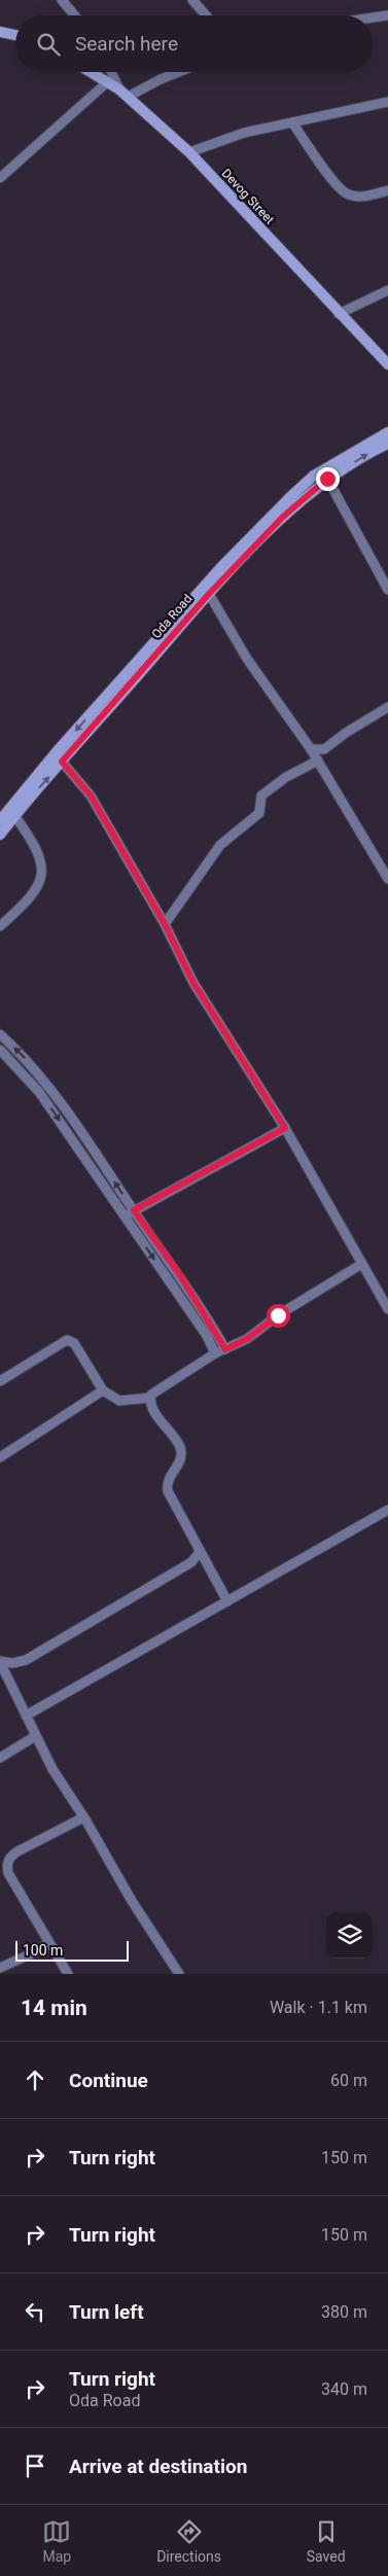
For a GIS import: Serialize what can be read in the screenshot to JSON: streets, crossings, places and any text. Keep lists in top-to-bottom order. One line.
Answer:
{"streets":{"street":["Devog Street","Oda Road"]},"scale_bar":"100 m","page":{"search":"Search here","scale":"100 m","heading":["14 min","Walk · 1.1 km"],"list":[["Continue","60 m"],["Turn right","150 m"],["Turn right","150 m"],["Turn left","380 m"],["Turn right","Oda Road","340 m"],"Arrive at destination"],"nav":["Map","Directions","Saved"]}}
